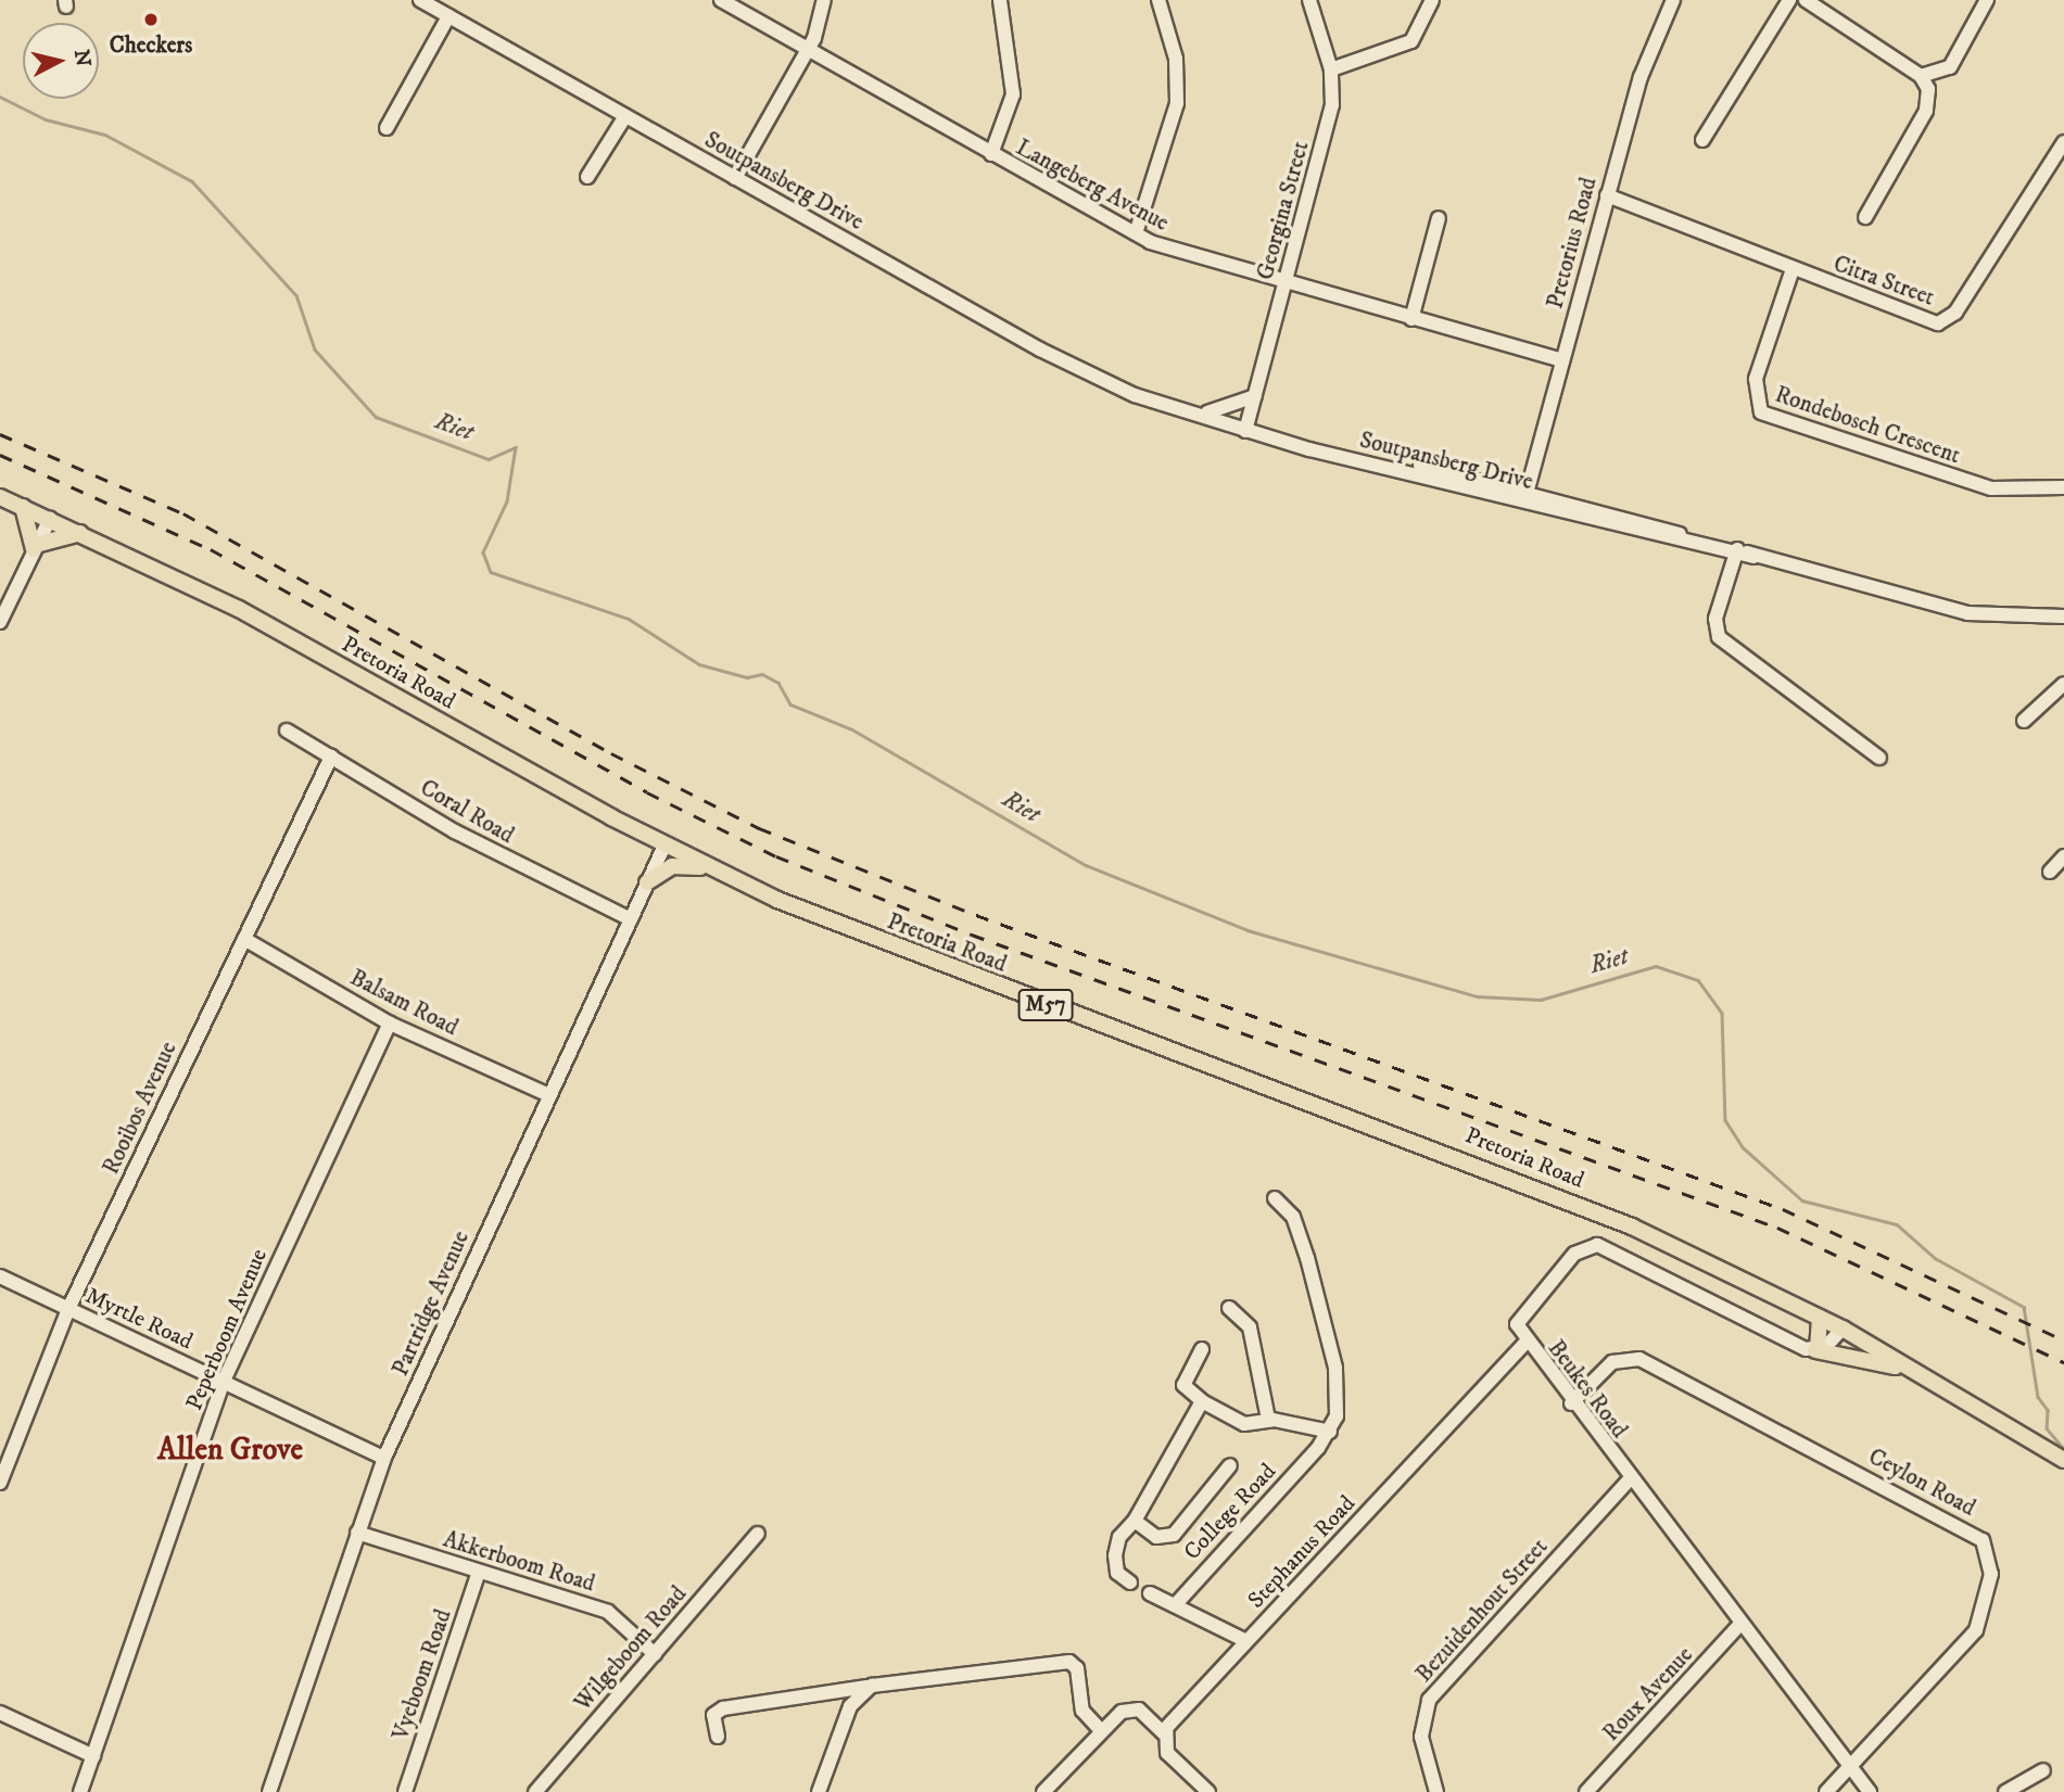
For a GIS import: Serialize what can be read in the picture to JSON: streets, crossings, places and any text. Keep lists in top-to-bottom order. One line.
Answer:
{"streets":{"main road":["Pretoria Road","M57"],"street":["Soutpansberg Drive","Langeberg Avenue","Georgina Street","Pretorius Road","Citra Street","Rondebosch Crescent","Coral Road","Balsam Road","Rooibos Avenue","Partridge Avenue","Myrtle Road","Peperboom Avenue","Beukes Road","Ceylon Road","College Road","Stephanus Road","Akkerboom Road","Bezuidenhout Street","Wilgeboom Road","Vyeboom Road","Roux Avenue"]},"crossings":[["Soutpansberg Drive","Georgina Street"],["Soutpansberg Drive","Pretorius Road"],["Langeberg Avenue","Georgina Street"],["Langeberg Avenue","Pretorius Road"],["Pretorius Road","Citra Street"],["Citra Street","Rondebosch Crescent"],["Pretoria Road","Partridge Avenue"],["Coral Road","Rooibos Avenue"],["Coral Road","Partridge Avenue"],["Balsam Road","Rooibos Avenue"],["Balsam Road","Partridge Avenue"],["Balsam Road","Peperboom Avenue"],["Rooibos Avenue","Myrtle Road"],["Partridge Avenue","Myrtle Road"],["Partridge Avenue","Akkerboom Road"],["Myrtle Road","Peperboom Avenue"],["Beukes Road","Ceylon Road"],["Beukes Road","Stephanus Road"],["Beukes Road","Bezuidenhout Street"],["Beukes Road","Roux Avenue"],["Akkerboom Road","Wilgeboom Road"],["Akkerboom Road","Vyeboom Road"]],"districts":["Allen Grove"],"water":["Riet"],"places":["Checkers"],"north":"right"}
